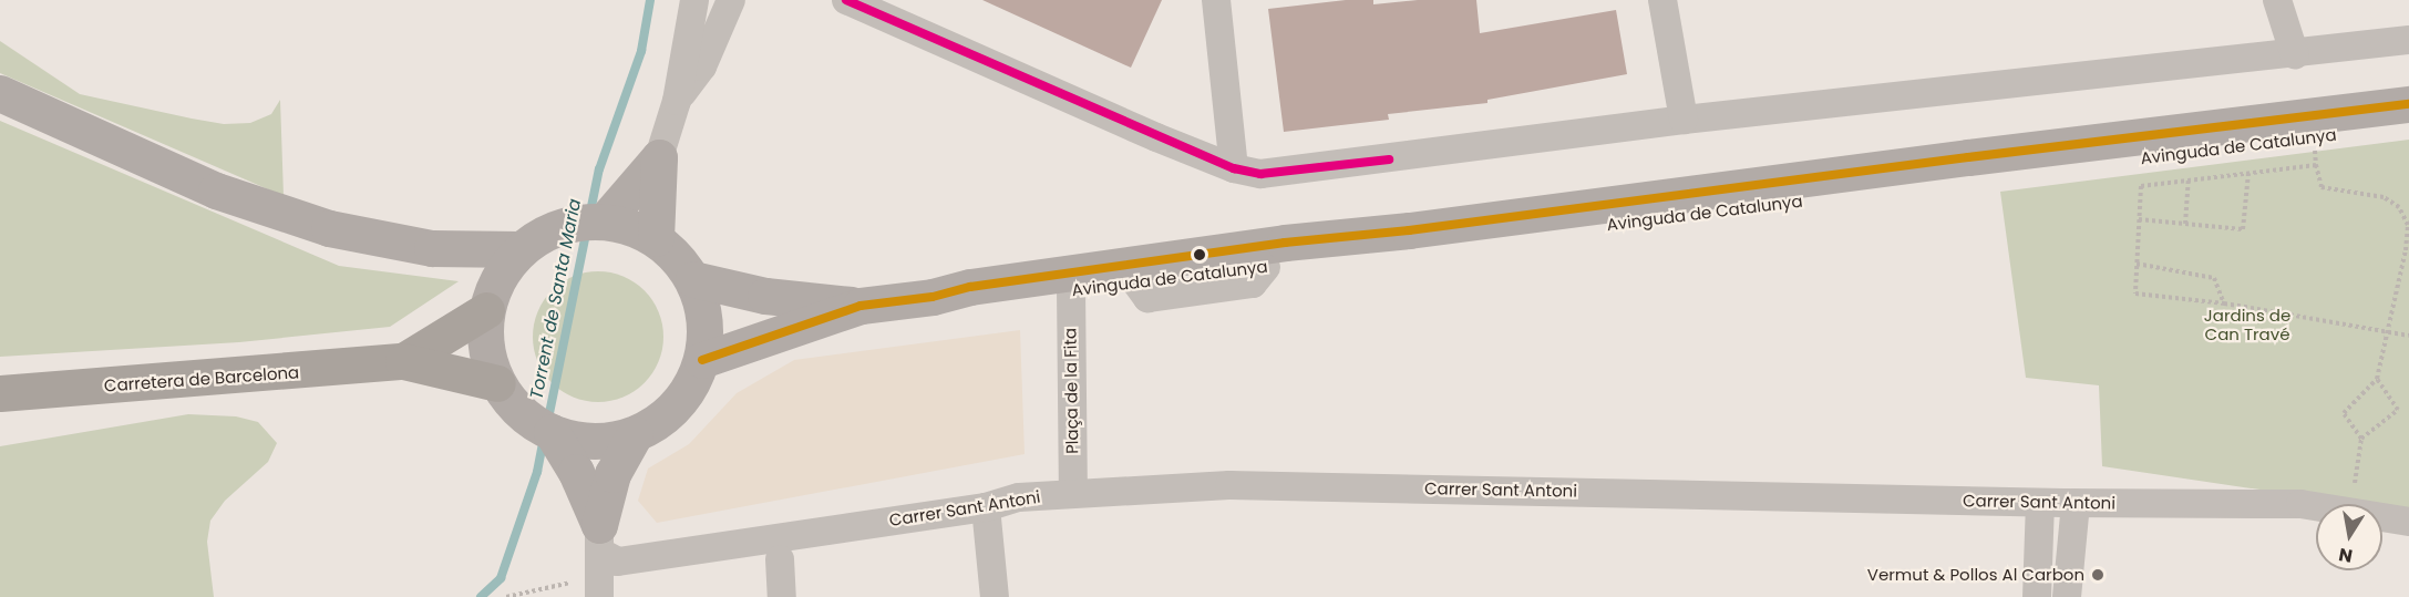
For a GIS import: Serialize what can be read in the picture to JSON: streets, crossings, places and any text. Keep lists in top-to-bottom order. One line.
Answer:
{"streets":{"highway":["Carretera de Barcelona"],"main road":["Avinguda de Catalunya"],"street":["Plaça de la Fita","Carrer Sant Antoni"]},"crossings":[["Avinguda de Catalunya","Plaça de la Fita"],["Plaça de la Fita","Carrer Sant Antoni"]],"water":["Torrent de Santa Maria"],"parks":["Jardins de Can Travé"],"places":["Vermut & Pollos Al Carbon"],"north":"bottom"}
